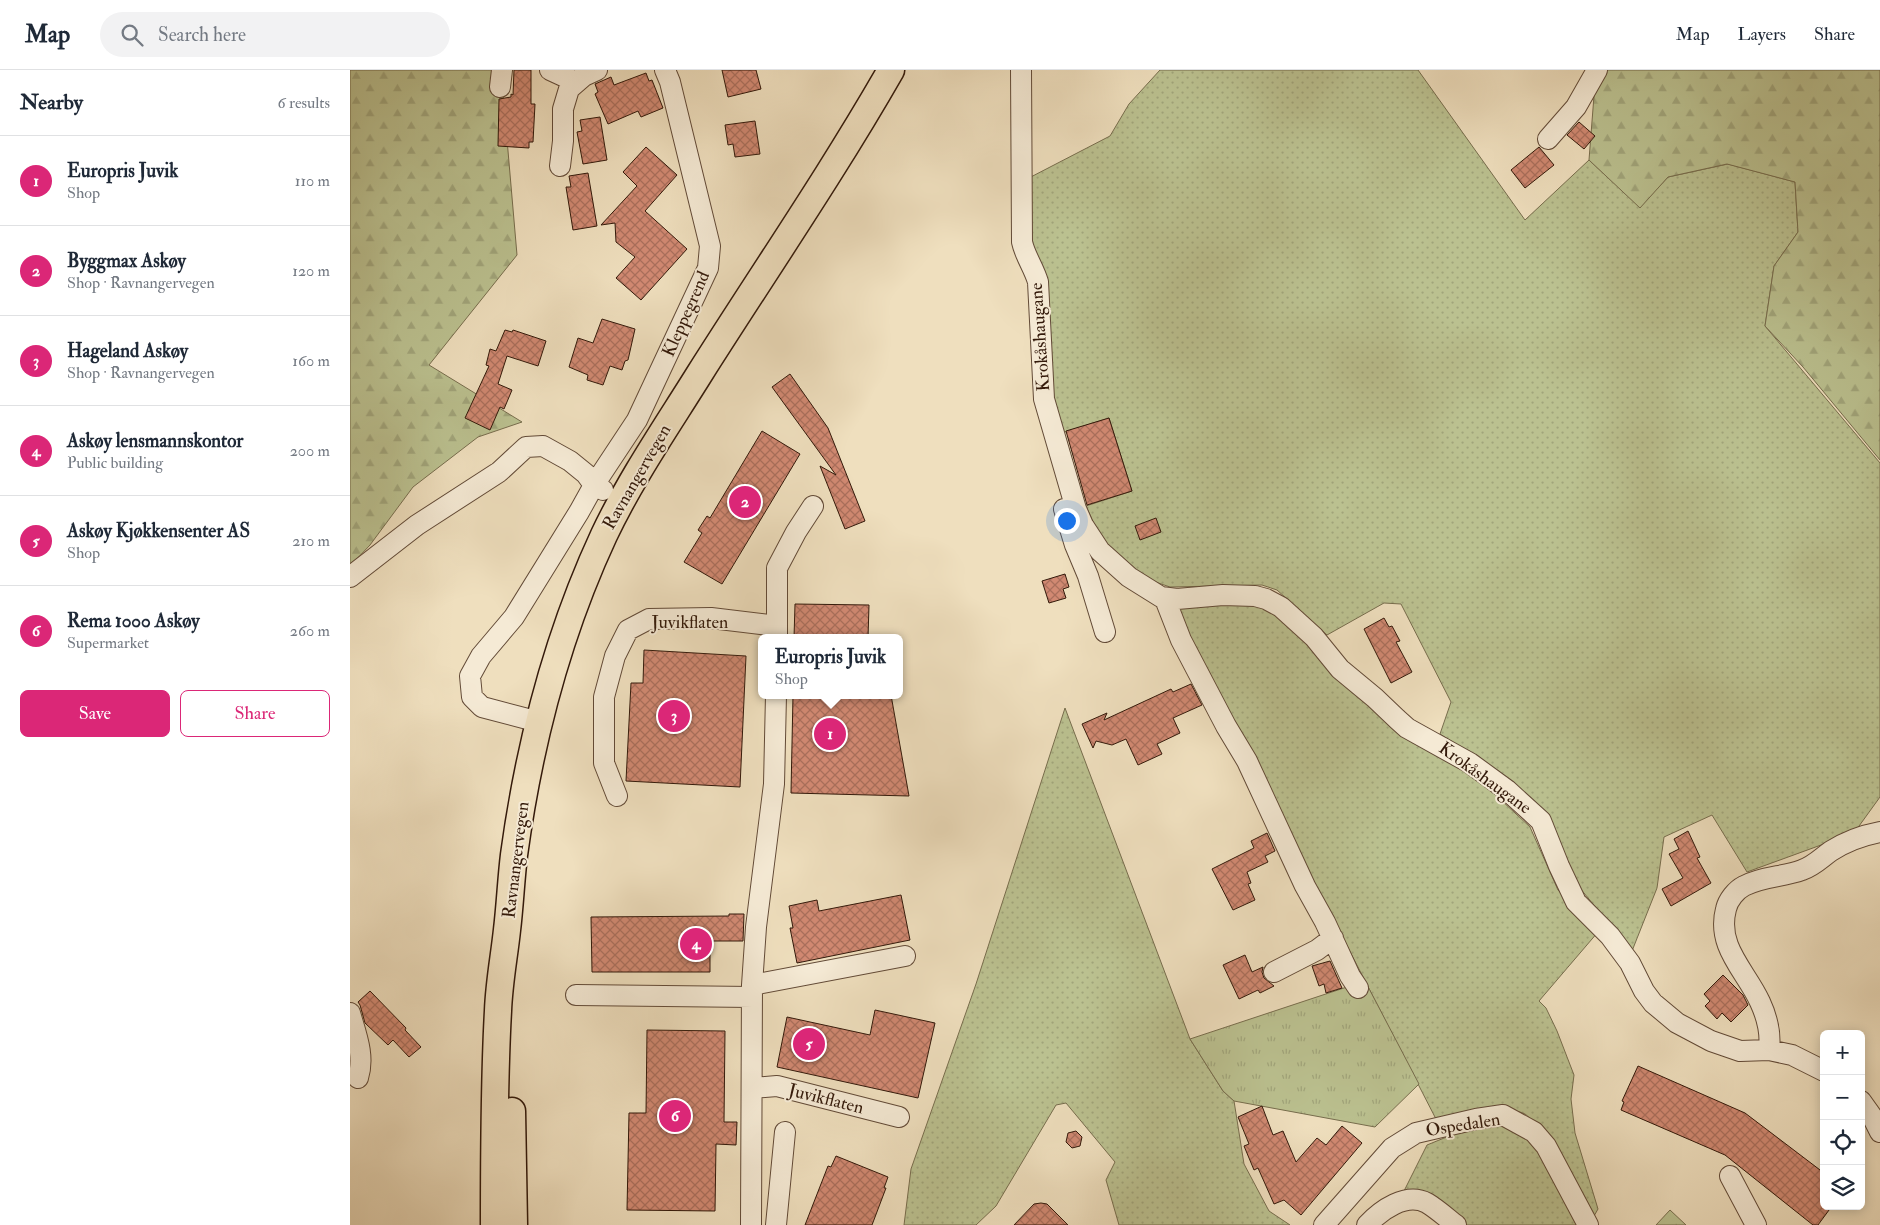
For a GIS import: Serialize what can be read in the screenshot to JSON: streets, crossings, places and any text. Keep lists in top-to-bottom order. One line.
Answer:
{"streets":{"main road":["Ravnangervegen"],"street":["Kleppegrend","Krokåshaugane","Juvikflaten","Ospedalen"]},"crossings":[["Kleppegrend","Ravnangervegen"]],"page":{"header":"Map","search":"Search here","nav":["Map","Layers","Share"],"heading":["Nearby","6 results"],"list":[{"mark":"1","name":"Europris Juvik","note":"Shop","value":"110 m"},{"mark":"2","name":"Byggmax Askøy","note":"Shop · Ravnangervegen","value":"120 m"},{"mark":"3","name":"Hageland Askøy","note":"Shop · Ravnangervegen","value":"160 m"},{"mark":"4","name":"Askøy lensmannskontor","note":"Public building","value":"200 m"},{"mark":"5","name":"Askøy Kjøkkensenter AS","note":"Shop","value":"210 m"},{"mark":"6","name":"Rema 1000 Askøy","note":"Supermarket","value":"260 m"}],"pins":["2","3","1","4","5","6"],"popup":["Europris Juvik","Shop"],"buttons":["Save","Share"],"map_buttons":["+","−"]}}
